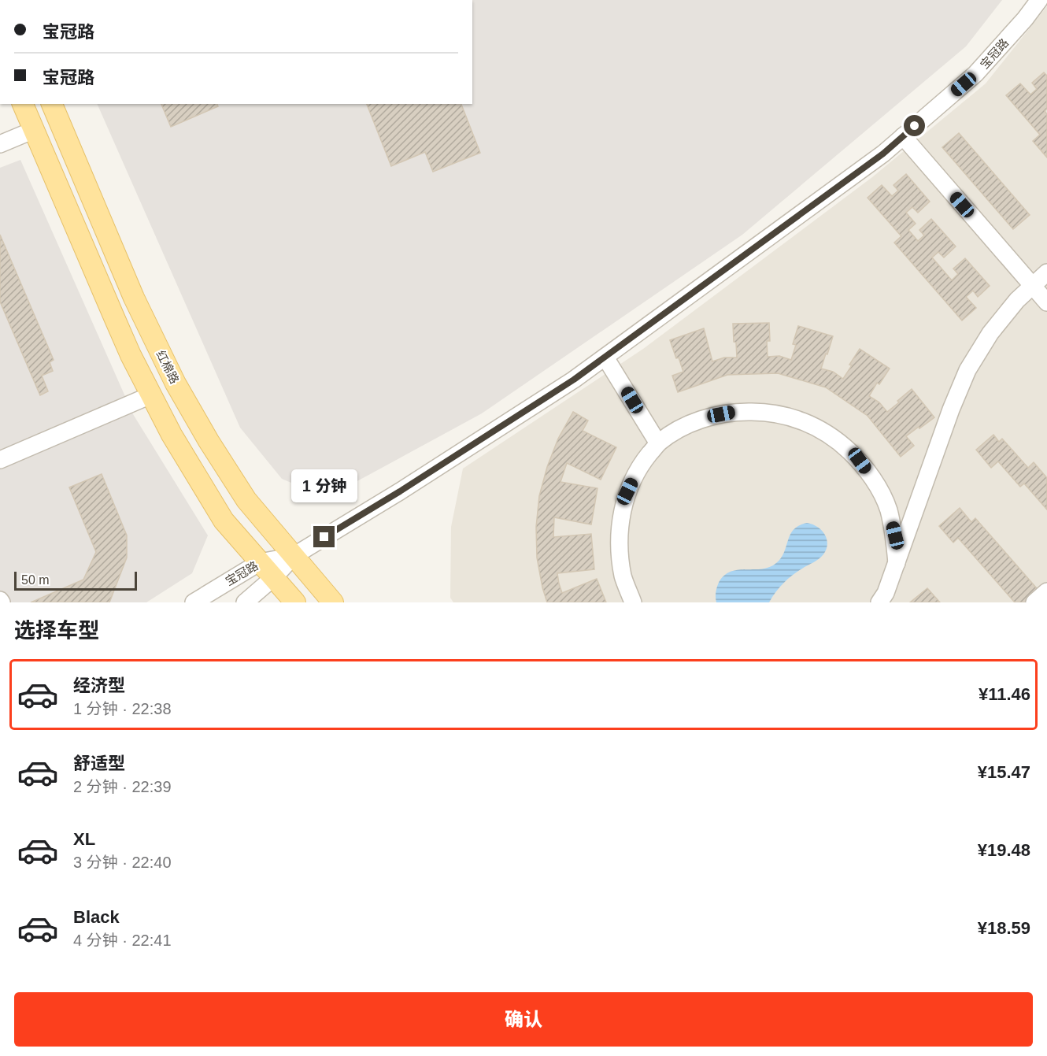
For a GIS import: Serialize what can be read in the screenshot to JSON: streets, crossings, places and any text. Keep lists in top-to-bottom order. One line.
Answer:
{"streets":{"main road":["红棉路"],"street":["宝冠路"]},"crossings":[["宝冠路","红棉路"]],"scale_bar":"50 m","page":{"banner":["宝冠路","宝冠路"],"bubble":"1 分钟","scale":"50 m","heading":"选择车型","list":[{"name":"经济型","note":"1 分钟 · 22:38","value":"¥11.46"},{"name":"舒适型","note":"2 分钟 · 22:39","value":"¥15.47"},{"name":"XL","note":"3 分钟 · 22:40","value":"¥19.48"},{"name":"Black","note":"4 分钟 · 22:41","value":"¥18.59"}],"buttons":"确认"}}
